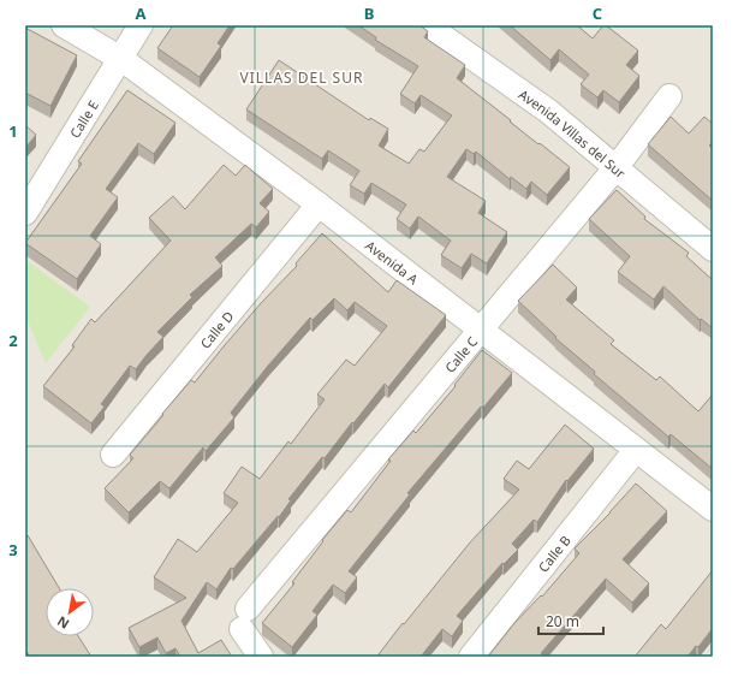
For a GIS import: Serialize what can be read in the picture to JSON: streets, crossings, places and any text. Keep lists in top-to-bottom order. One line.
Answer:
{"streets":{"street":["Calle E","Avenida Villas del Sur","Avenida A","Calle D","Calle C","Calle B"]},"crossings":[["Calle E","Avenida A"],["Avenida Villas del Sur","Calle C"],["Avenida A","Calle D"],["Avenida A","Calle C"],["Avenida A","Calle B"]],"districts":["VILLAS DEL SUR"],"scale_bar":"20 m","north":"bottom left","grid":{"columns":["A","B","C"],"rows":["1","2","3"]}}
